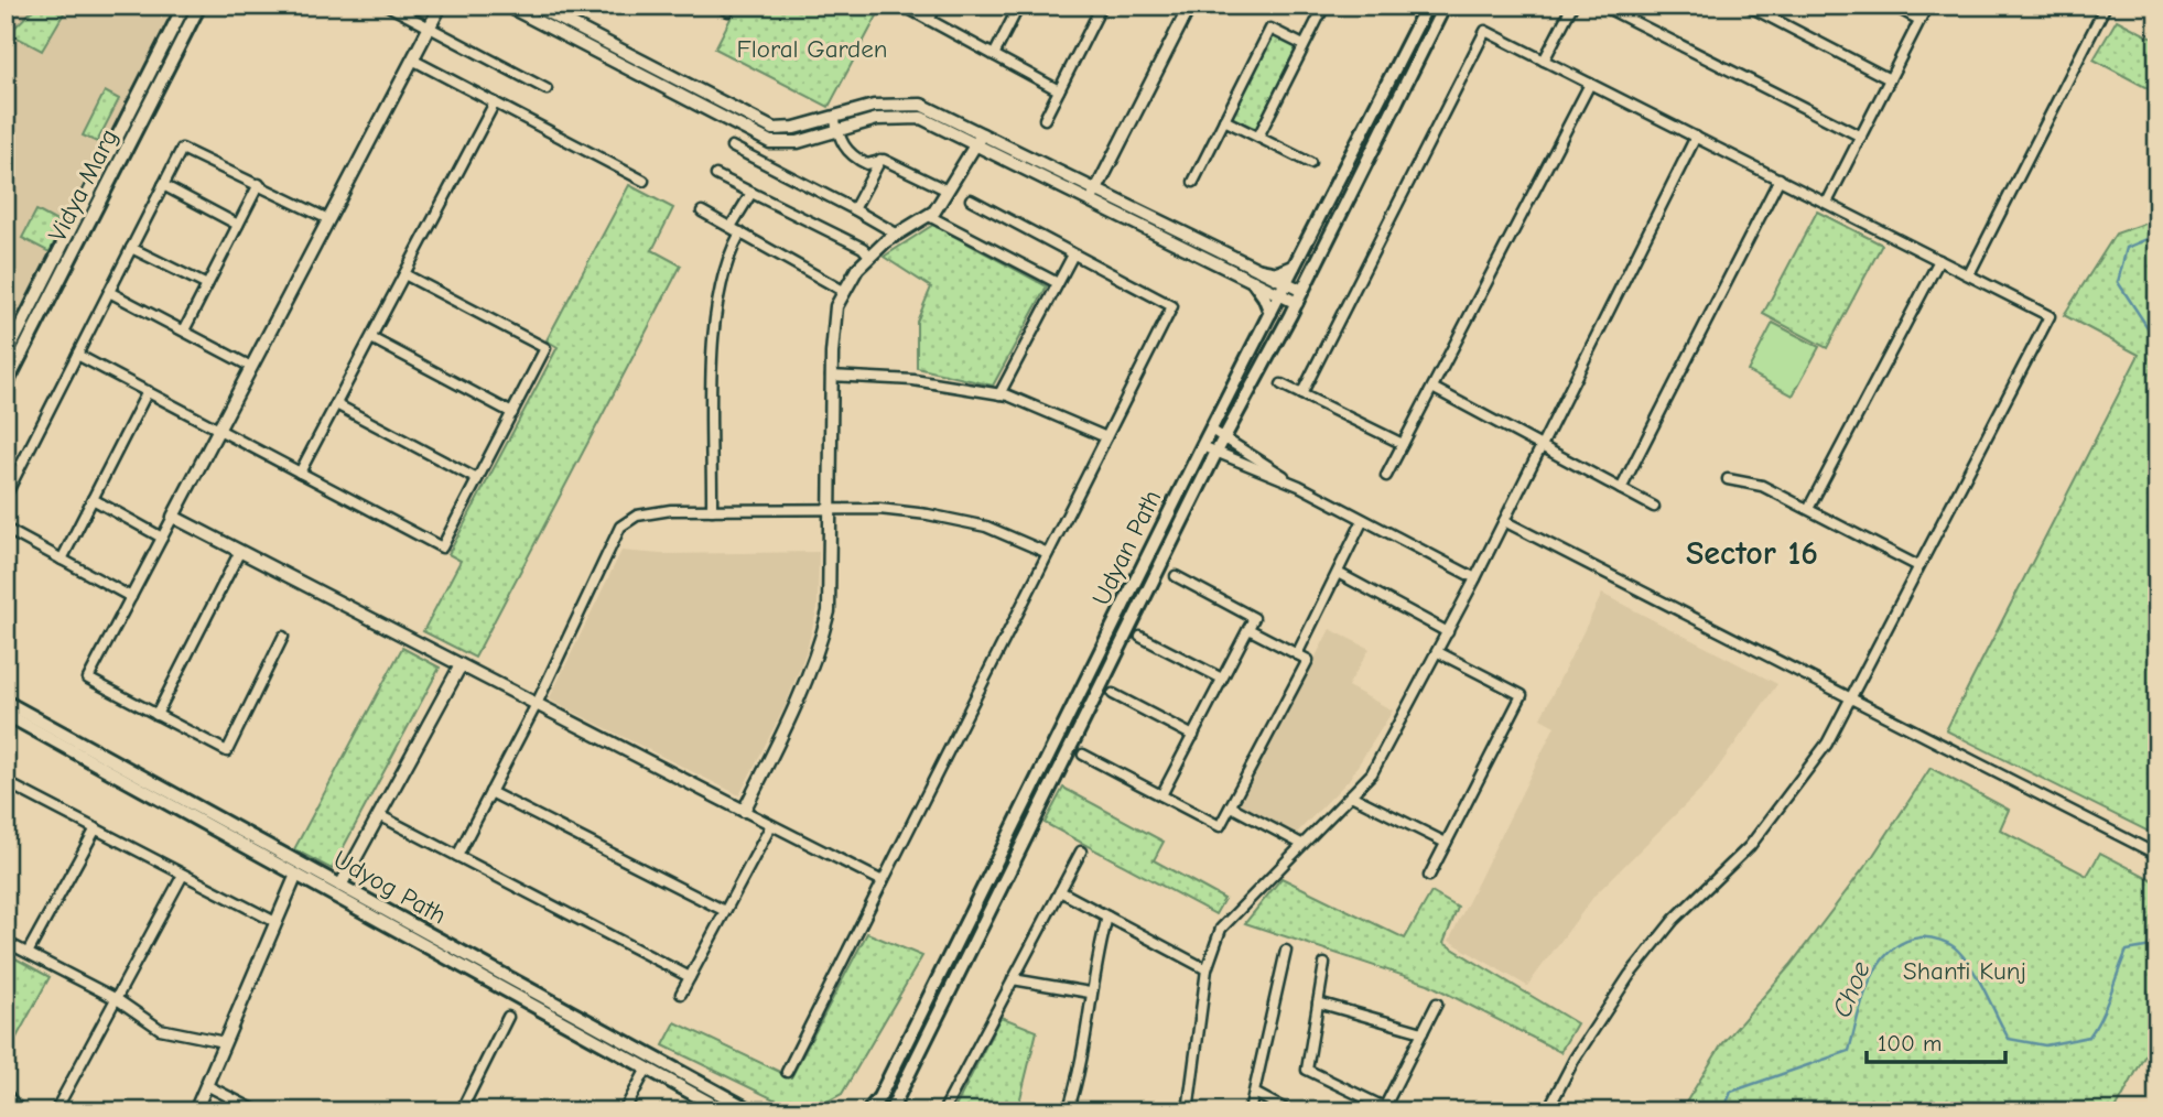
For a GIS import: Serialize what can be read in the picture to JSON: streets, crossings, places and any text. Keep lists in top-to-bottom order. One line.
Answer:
{"streets":{"main road":["Vidya Marg","Udyan Path","Udyog Path"]},"districts":["Sector 16"],"water":["Choe"],"parks":["Floral Garden","Shanti Kunj"],"scale_bar":"100 m"}
